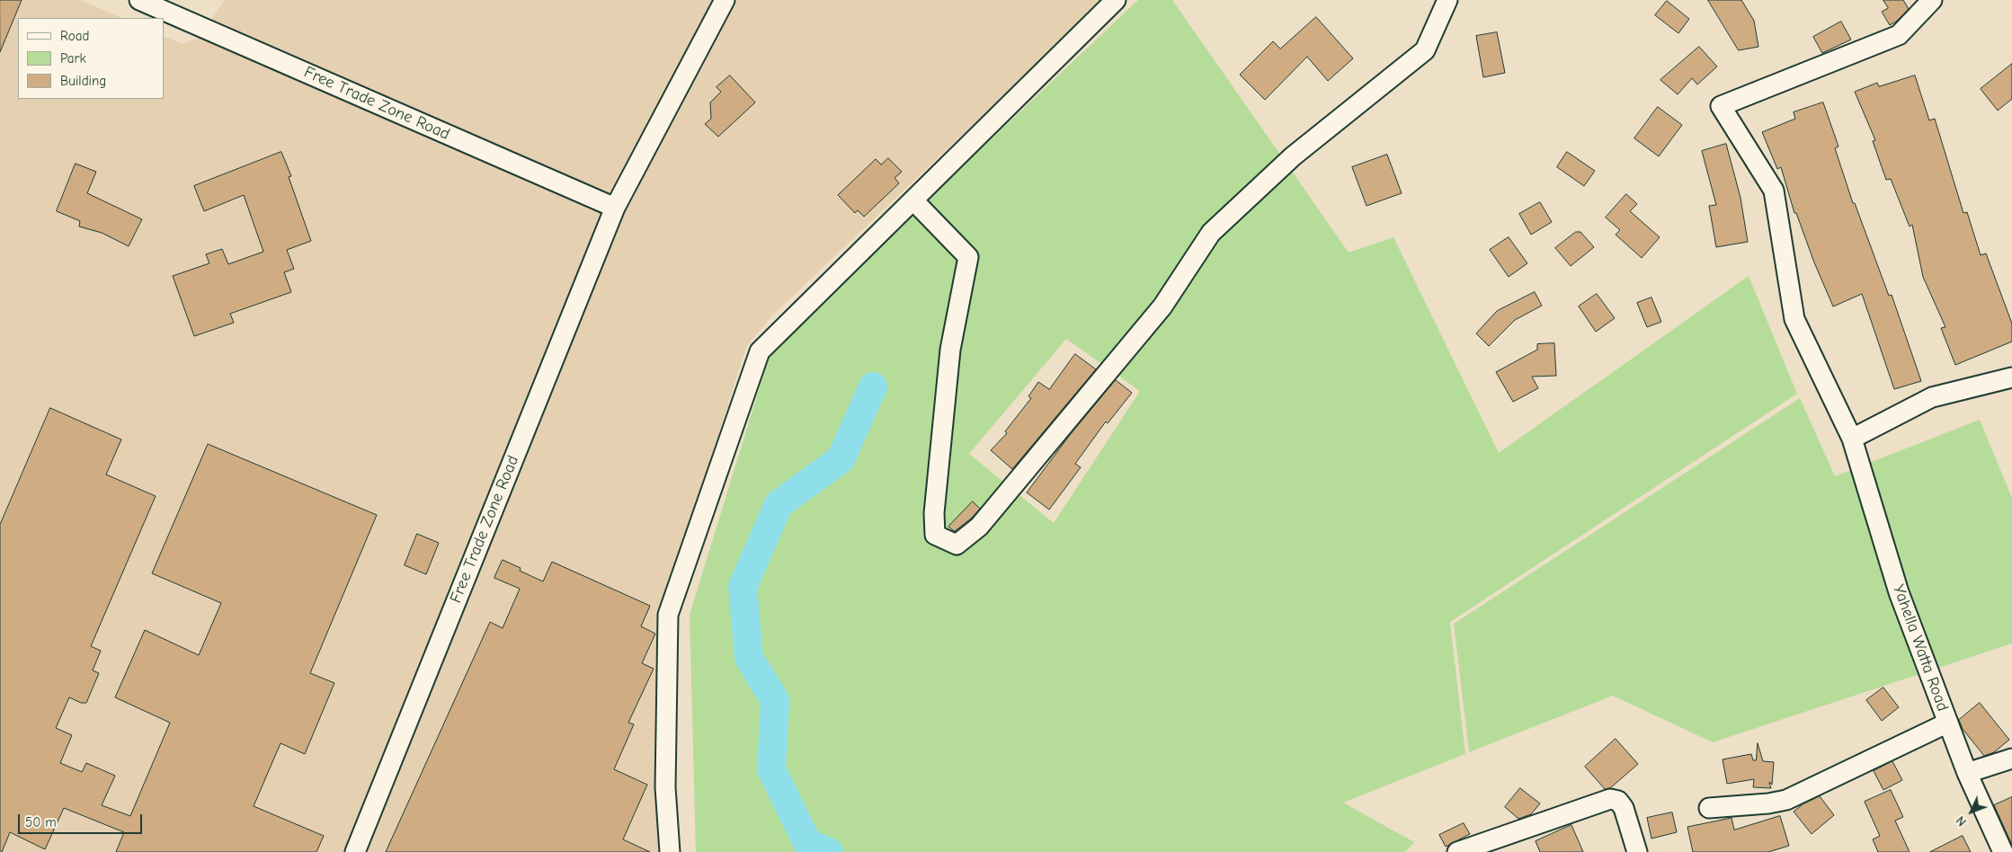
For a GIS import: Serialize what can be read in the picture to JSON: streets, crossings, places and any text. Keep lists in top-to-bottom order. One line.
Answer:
{"streets":{"street":["Free Trade Zone Road","Yahella Watta Road"]},"legend":["Road","Park","Building"],"scale_bar":"50 m","north":"bottom left"}
